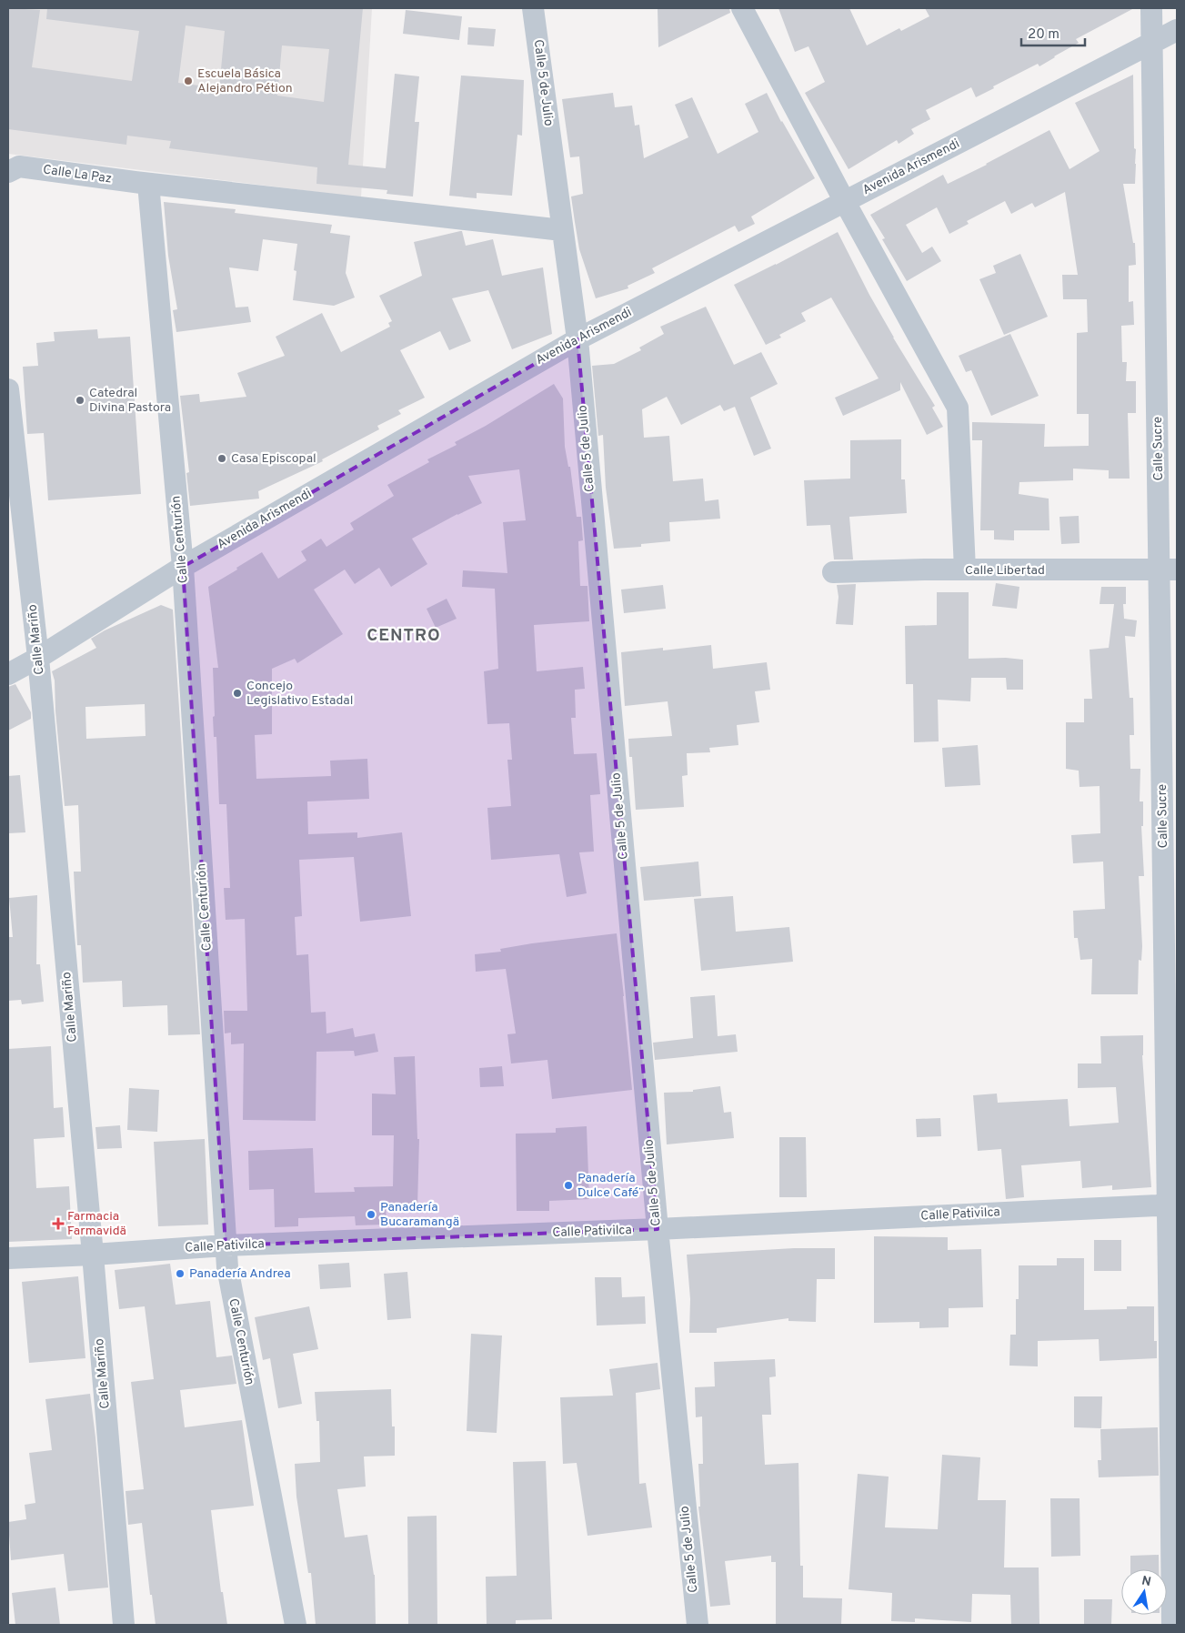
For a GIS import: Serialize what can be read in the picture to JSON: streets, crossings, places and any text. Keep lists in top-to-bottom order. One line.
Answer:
{"streets":{"street":["Calle 5 de Julio","Avenida Arismendi","Calle La Paz","Calle Sucre","Calle Centurión","Calle Libertad","Calle Mariño","Calle Pativilca"]},"crossings":[["Calle 5 de Julio","Avenida Arismendi"],["Calle 5 de Julio","Calle La Paz"],["Calle 5 de Julio","Calle Pativilca"],["Avenida Arismendi","Calle Sucre"],["Avenida Arismendi","Calle Centurión"],["Avenida Arismendi","Calle Mariño"],["Calle La Paz","Calle Centurión"],["Calle Sucre","Calle Libertad"],["Calle Sucre","Calle Pativilca"],["Calle Centurión","Calle Pativilca"],["Calle Mariño","Calle Pativilca"]],"districts":["CENTRO"],"places":{"other":["Escuela Básica Alejandro Pétion","Catedral Divina Pastora","Casa Episcopal","Concejo Legislativo Estadal","Panadería ¨Dulce Café¨","Panadería ¨Bucaramanga¨","Panadería Andrea"],"health":["Farmacia ¨Farmavida¨"]},"scale_bar":"20 m","north":"top"}
